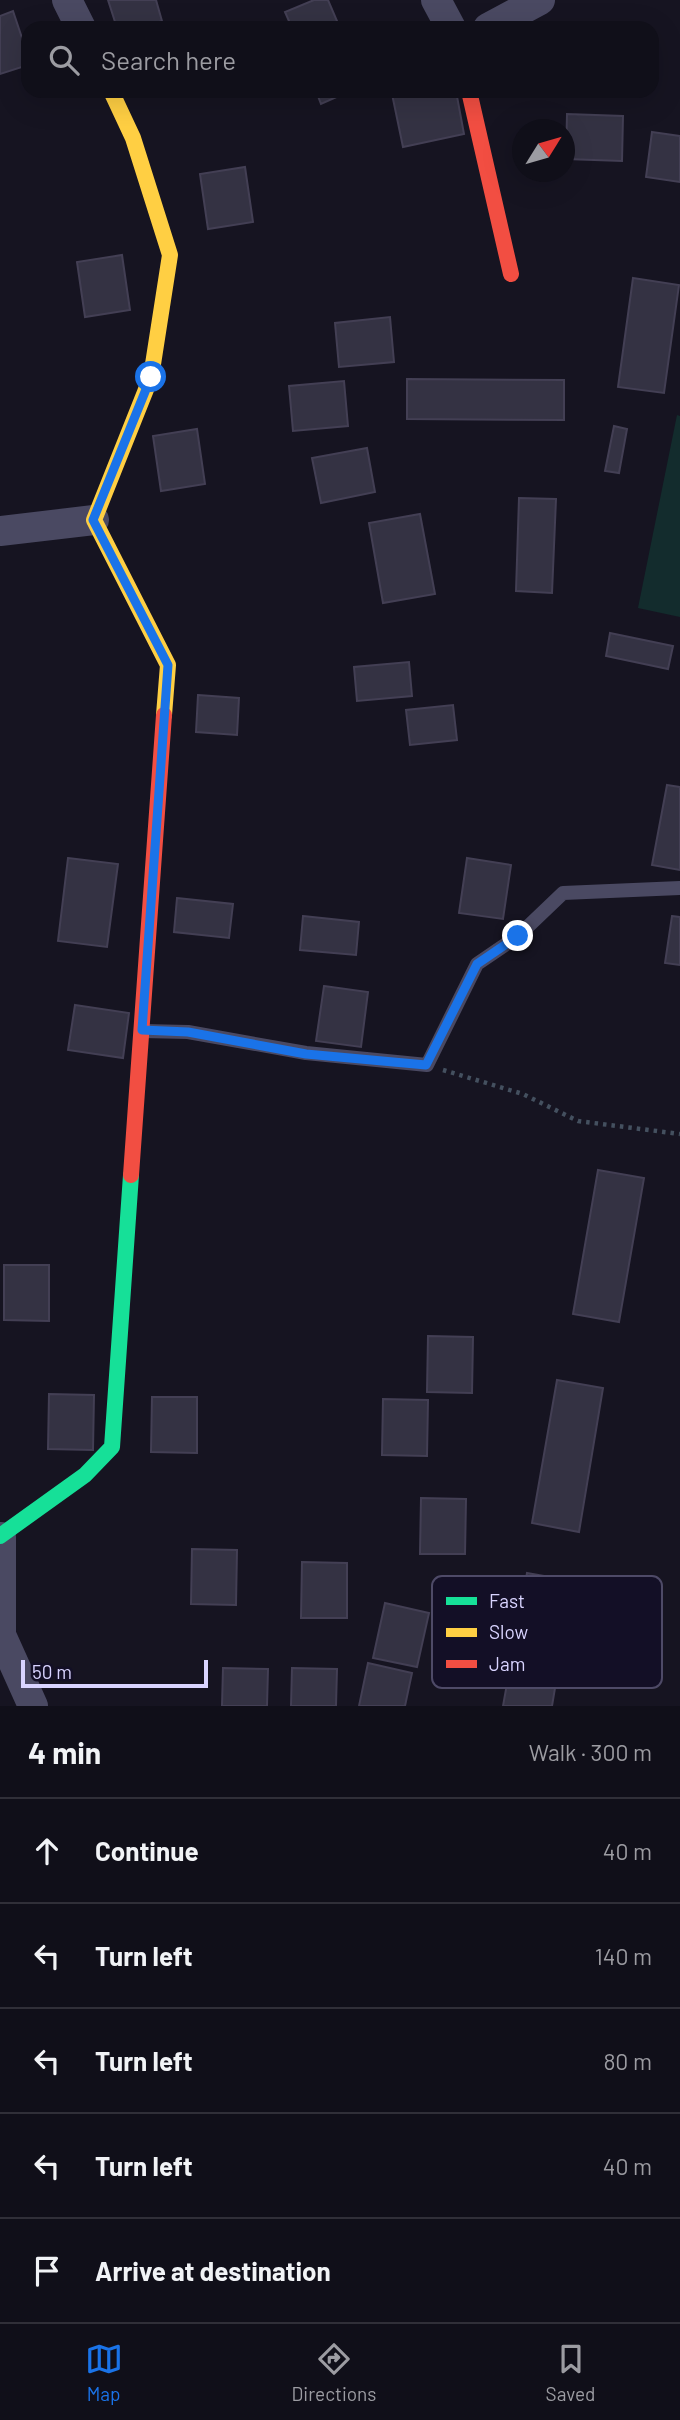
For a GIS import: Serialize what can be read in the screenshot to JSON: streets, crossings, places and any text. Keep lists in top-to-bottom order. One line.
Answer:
{"legend":["Fast","Slow","Jam"],"scale_bar":"50 m","north":"top right","page":{"search":"Search here","scale":"50 m","heading":["4 min","Walk · 300 m"],"list":[["Continue","40 m"],["Turn left","140 m"],["Turn left","80 m"],["Turn left","40 m"],"Arrive at destination"],"nav":["Map","Directions","Saved"]}}
